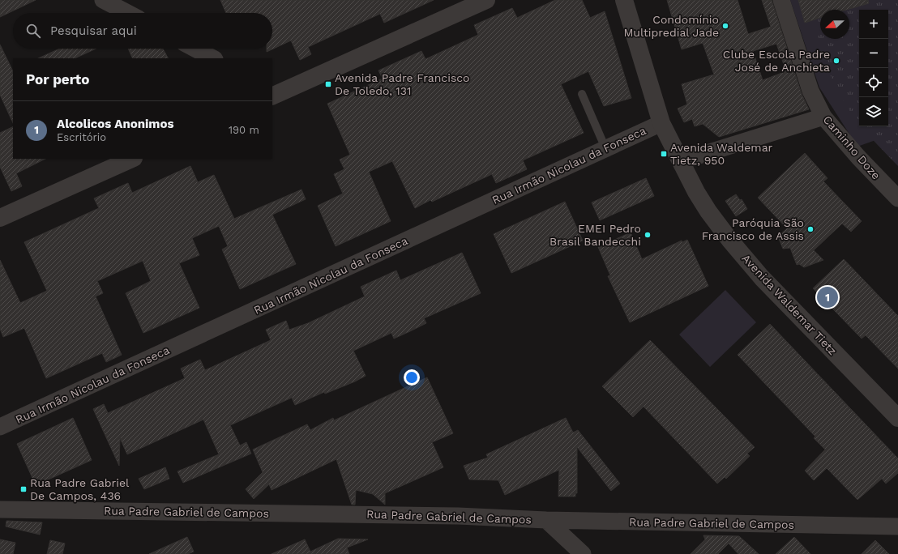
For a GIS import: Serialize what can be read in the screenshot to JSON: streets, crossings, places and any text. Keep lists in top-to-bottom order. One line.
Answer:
{"streets":{"street":["Caminho Doze","Rua Irmão Nicolau da Fonseca","Avenida Waldemar Tietz","Rua Padre Gabriel de Campos"]},"crossings":[["Rua Irmão Nicolau da Fonseca","Avenida Waldemar Tietz"]],"places":{"other":["Condomínio Multipredial Jade","Clube Escola Padre José de Anchieta","Paróquia São Francisco de Assis","EMEI Pedro Brasil Bandecchi"],"transit":["Avenida Padre Francisco De Toledo, 131","Avenida Waldemar Tietz, 950","Rua Padre Gabriel De Campos, 436"]},"north":"left","page":{"map_buttons":["+","−"],"search":"Pesquisar aqui","heading":"Por perto","list":[{"mark":"1","name":"Alcolicos Anonimos","note":"Escritório","value":"190 m"}],"pins":"1"}}
